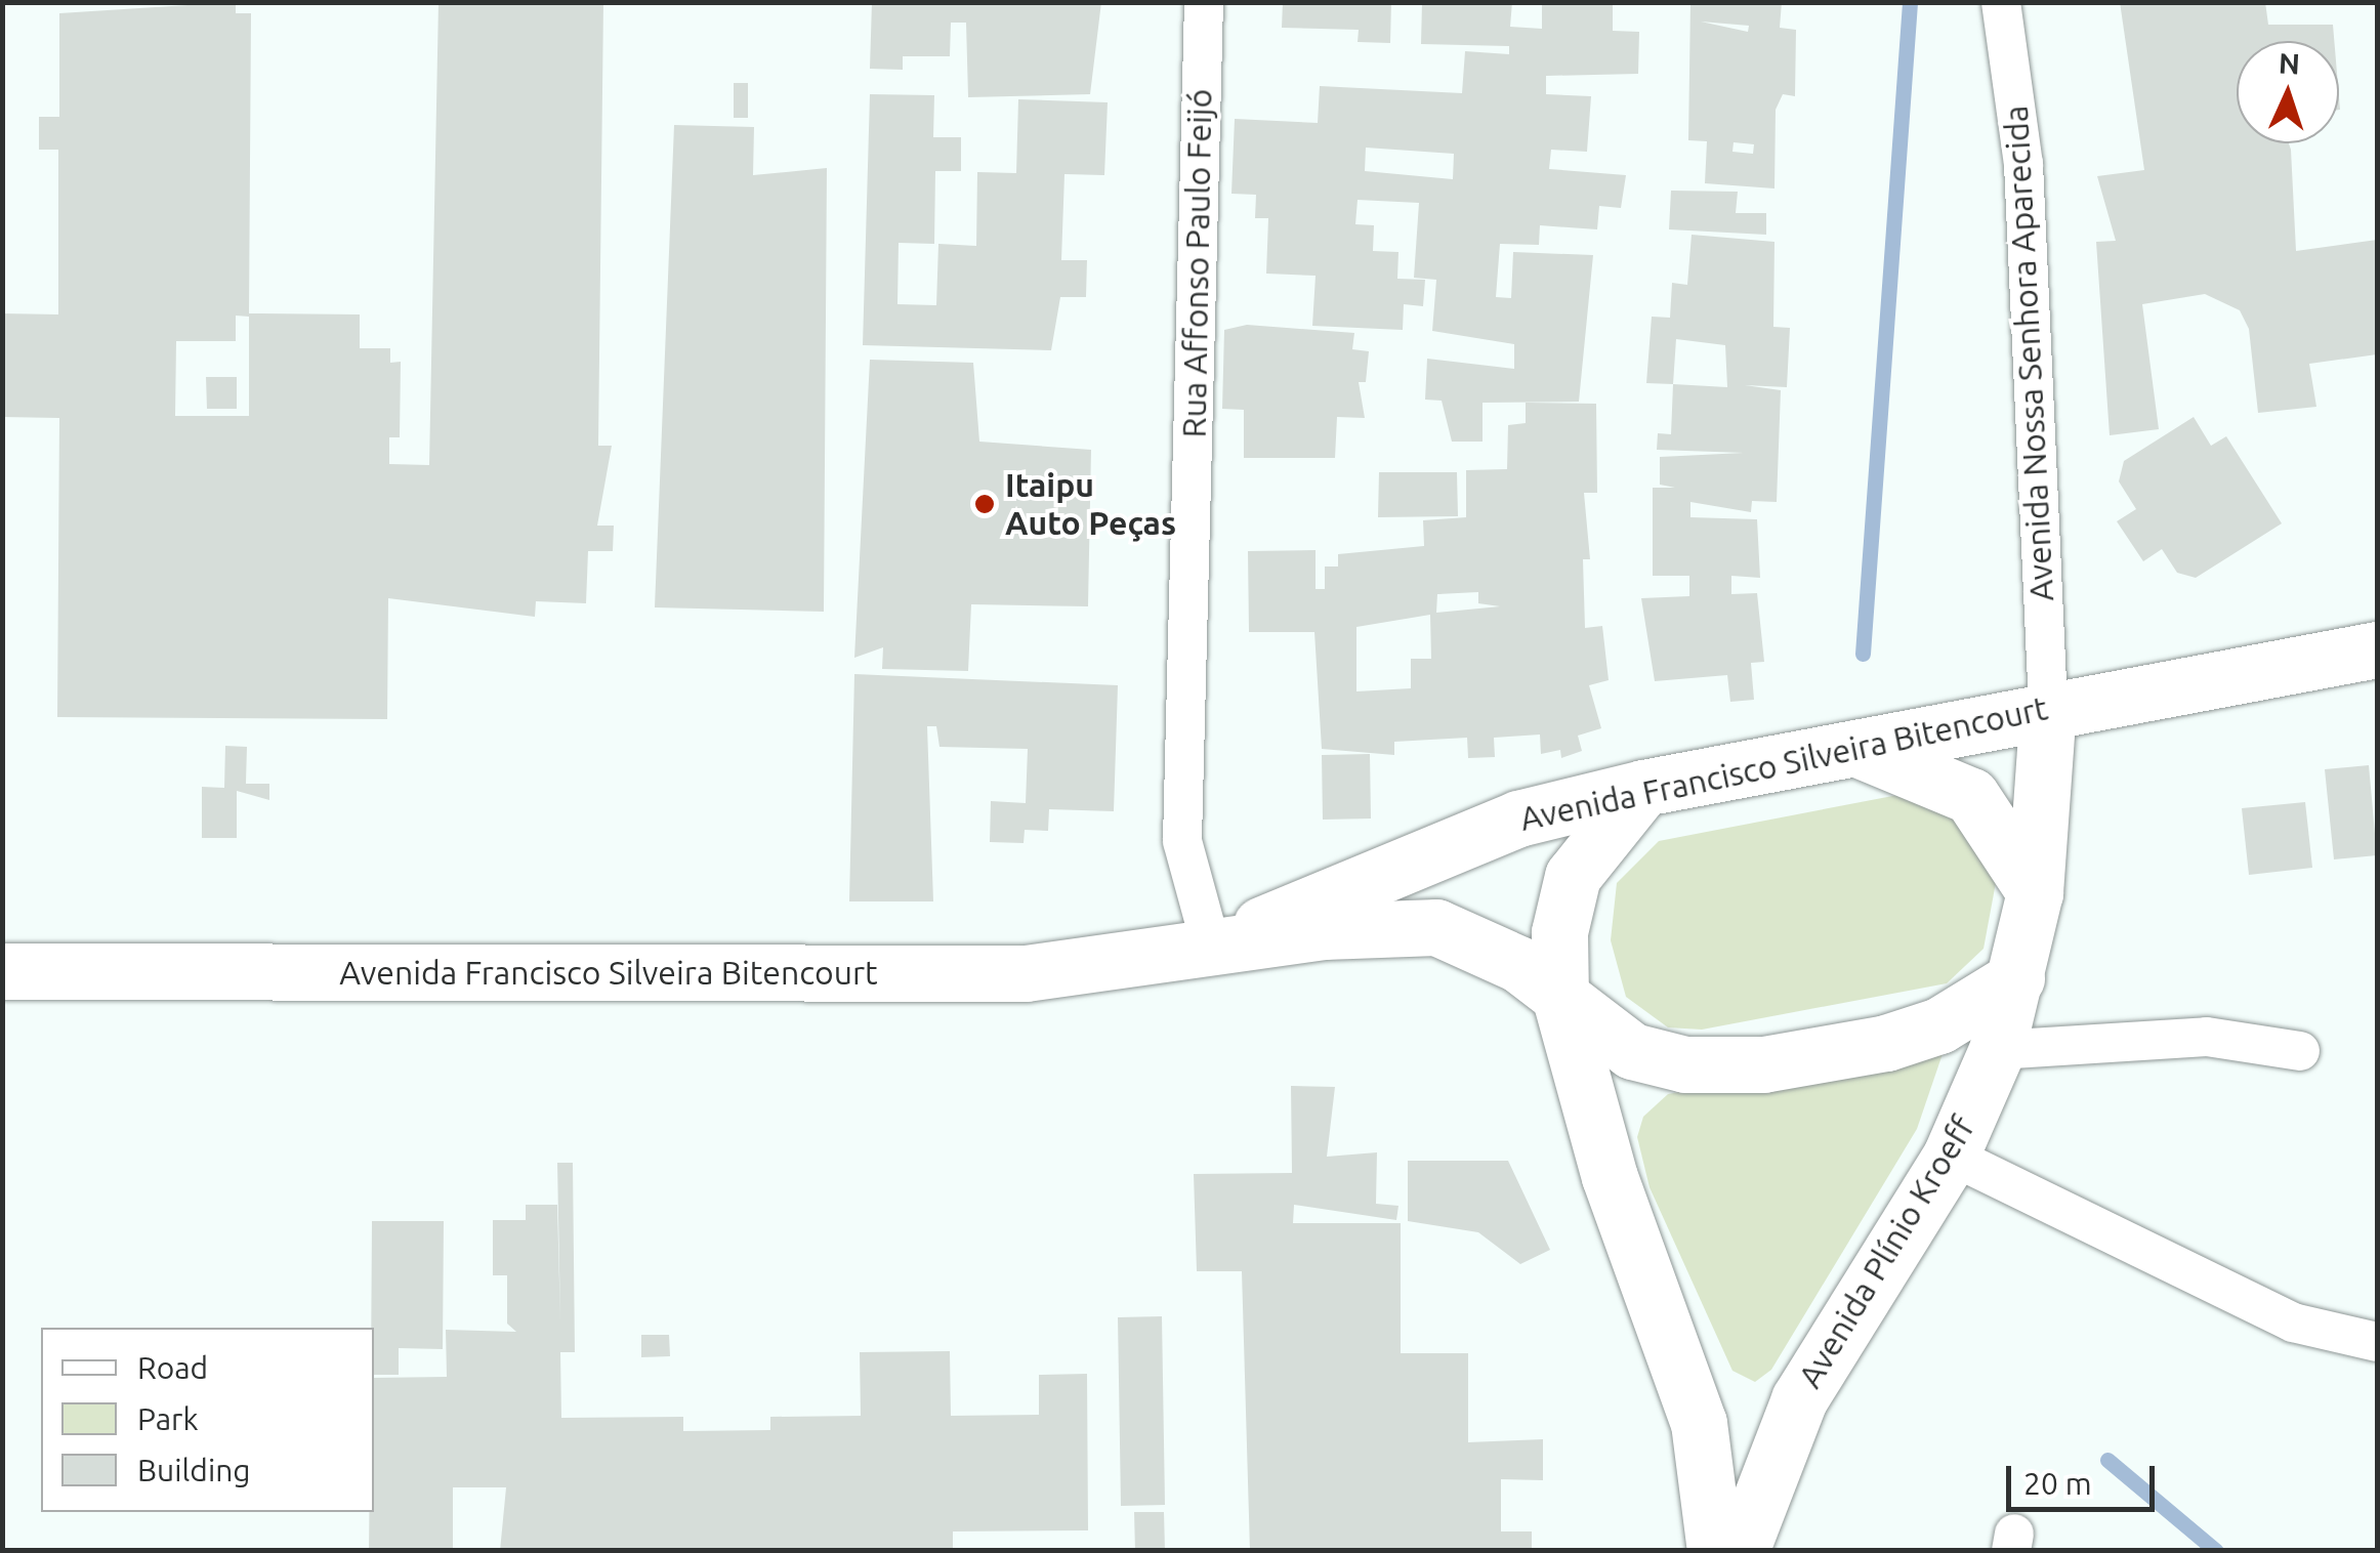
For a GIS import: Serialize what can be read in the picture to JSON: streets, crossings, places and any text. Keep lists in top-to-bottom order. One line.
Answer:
{"streets":{"main road":["Avenida Francisco Silveira Bitencourt","Avenida Plínio Kroeff"],"street":["Rua Affonso Paulo Feijó","Avenida Nossa Senhora Aparecida"]},"crossings":[["Rua Affonso Paulo Feijó","Avenida Francisco Silveira Bitencourt"],["Avenida Nossa Senhora Aparecida","Avenida Francisco Silveira Bitencourt"],["Avenida Nossa Senhora Aparecida","Avenida Plínio Kroeff"],["Avenida Francisco Silveira Bitencourt","Avenida Plínio Kroeff"]],"places":["Itaipu Auto Peças"],"legend":["Road","Park","Building"],"scale_bar":"20 m","north":"top"}
